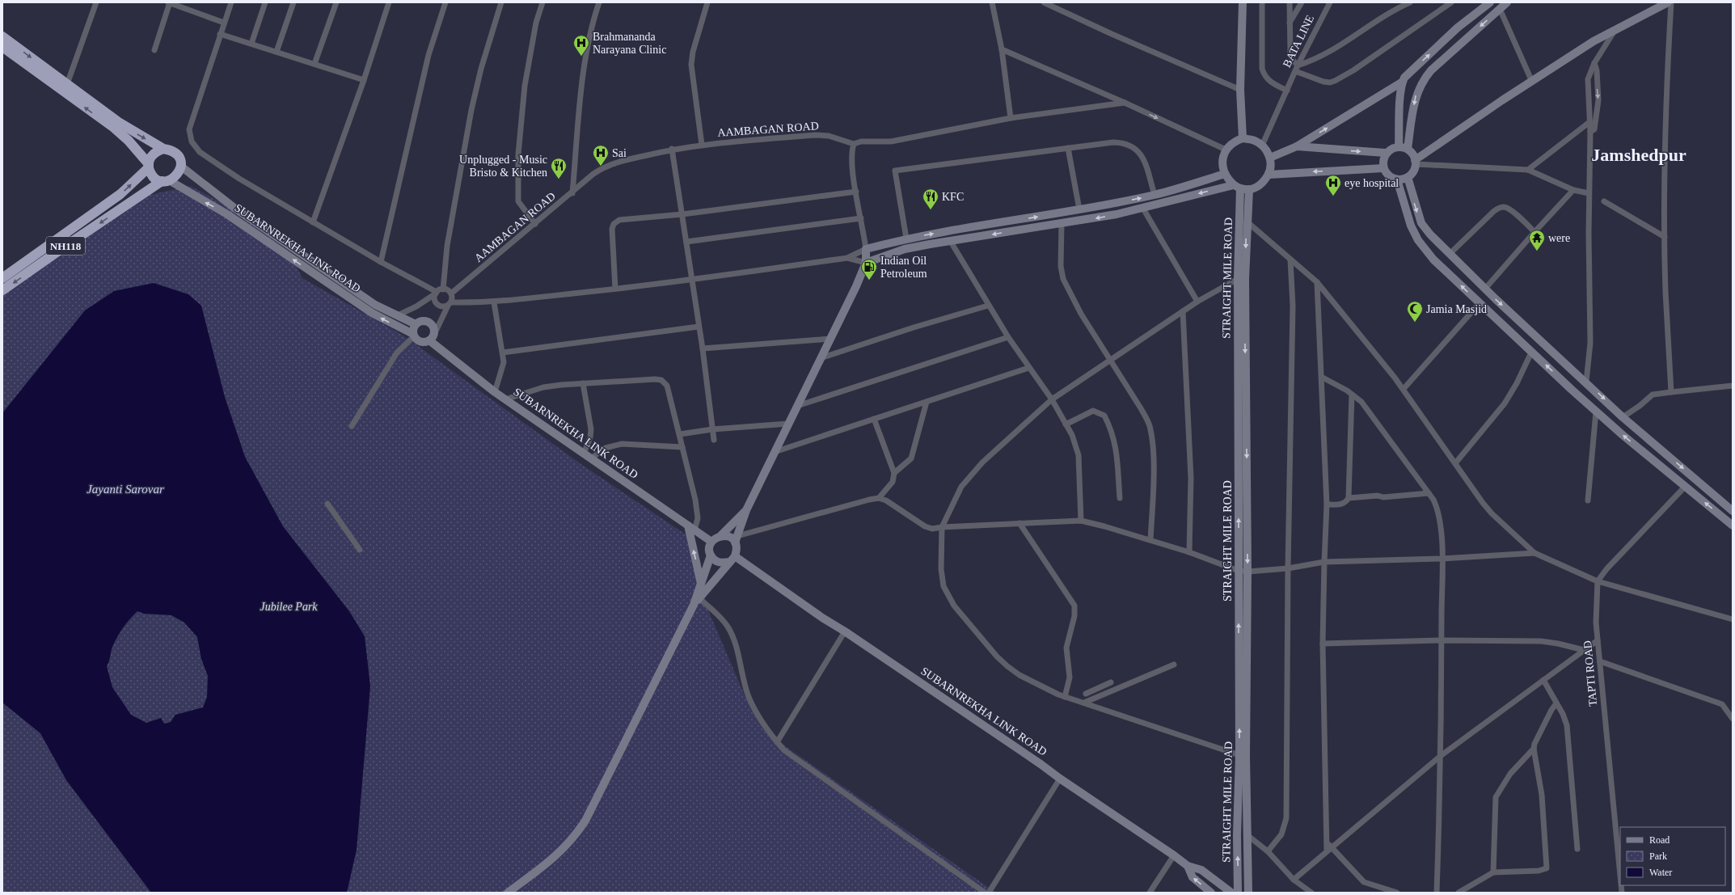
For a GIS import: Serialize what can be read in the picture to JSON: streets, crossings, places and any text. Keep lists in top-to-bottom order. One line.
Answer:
{"streets":{"highway":["NH118"],"street":["BATA LINE","AAMBAGAN ROAD","SUBARNREKHA LINK ROAD","STRAIGHT MILE ROAD","TAPTI ROAD"]},"crossings":[["BATA LINE","STRAIGHT MILE ROAD"],["NH118","SUBARNREKHA LINK ROAD"]],"districts":["Jamshedpur"],"water":["Jayanti Sarovar"],"parks":["Jubilee Park"],"places":{"hospital":["Brahmananda Narayana Clinic","Sai","eye hospital"],"restaurant":["Unplugged - Music Bristo & Kitchen","KFC"],"temple":["were"],"fuel station":["Indian Oil Petroleum"],"mosque":["Jamia Masjid"]},"legend":["Road","Park","Water"]}
